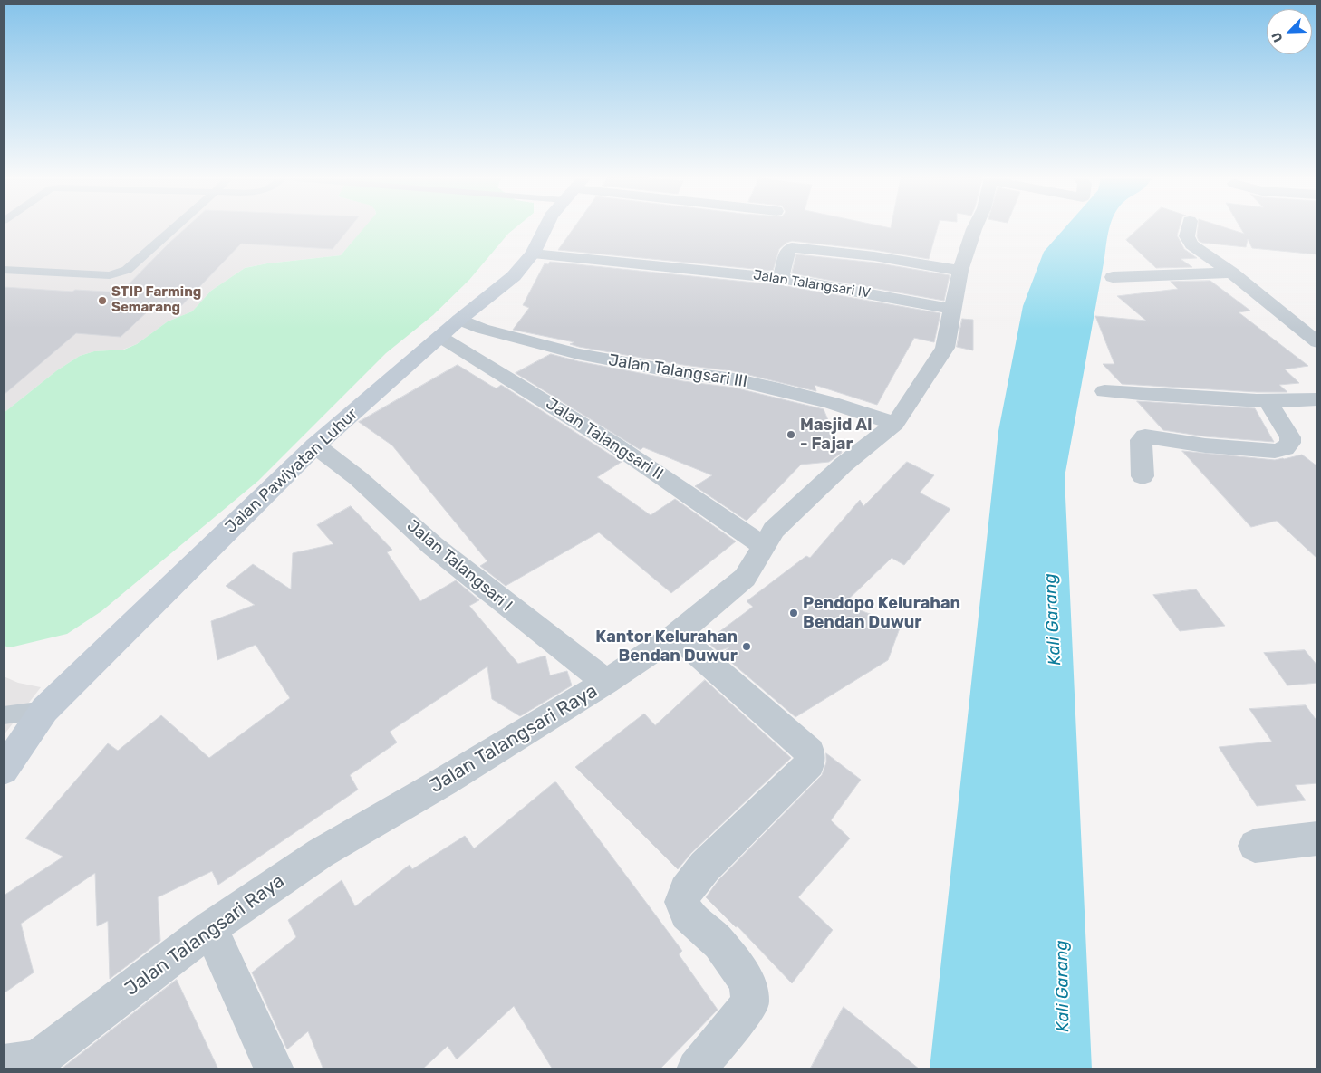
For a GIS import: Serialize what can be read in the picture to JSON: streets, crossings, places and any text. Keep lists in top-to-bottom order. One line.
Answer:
{"streets":{"main road":["Jalan Pawiyatan Luhur"],"street":["Jalan Talangsari IV","Jalan Talangsari III","Jalan Talangsari II","Jalan Talangsari I","Jalan Talangsari Raya"]},"crossings":[["Jalan Talangsari IV","Jalan Pawiyatan Luhur"],["Jalan Talangsari IV","Jalan Talangsari Raya"],["Jalan Talangsari III","Jalan Talangsari II"],["Jalan Talangsari III","Jalan Pawiyatan Luhur"],["Jalan Talangsari III","Jalan Talangsari Raya"],["Jalan Talangsari II","Jalan Pawiyatan Luhur"],["Jalan Talangsari II","Jalan Talangsari Raya"],["Jalan Pawiyatan Luhur","Jalan Talangsari I"],["Jalan Talangsari I","Jalan Talangsari Raya"]],"water":["Kali Garang"],"places":["STIP Farming Semarang","Masjid Al - Fajar","Pendopo Kelurahan Bendan Duwur","Kantor Kelurahan Bendan Duwur"],"north":"bottom left"}
